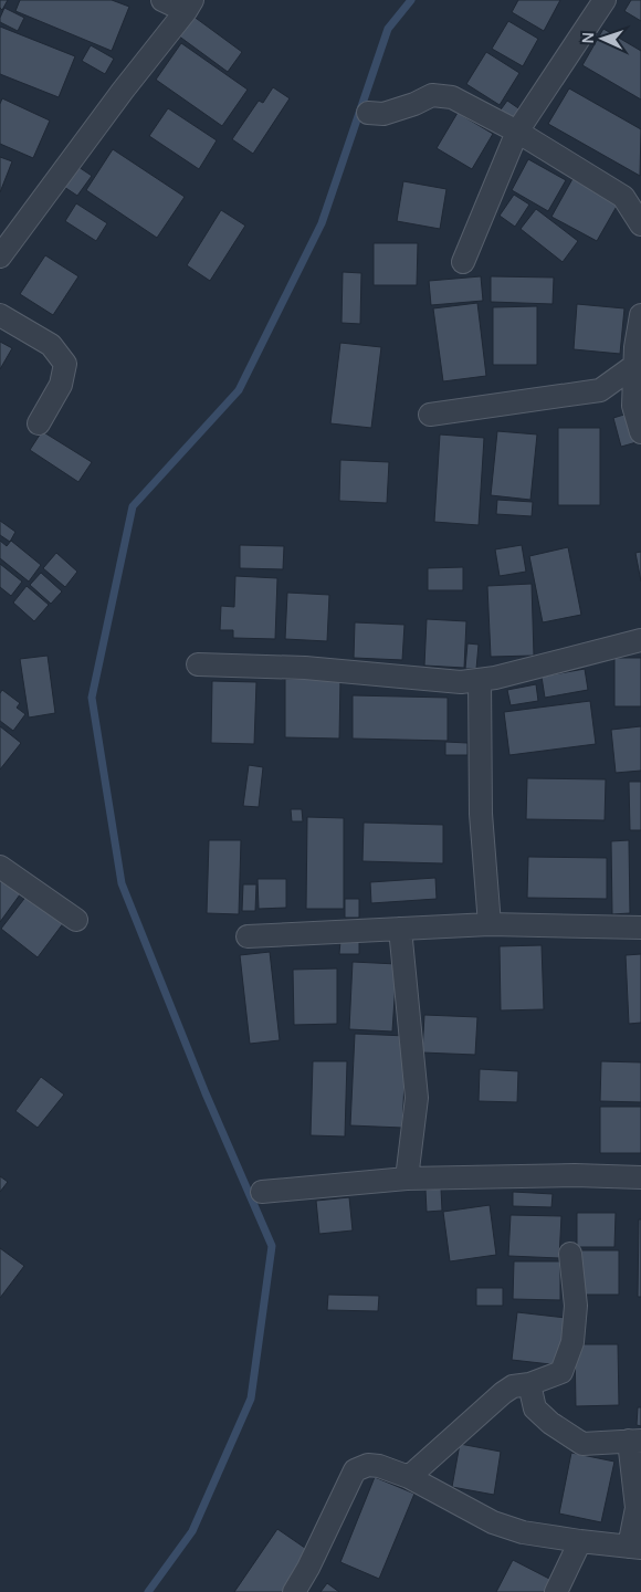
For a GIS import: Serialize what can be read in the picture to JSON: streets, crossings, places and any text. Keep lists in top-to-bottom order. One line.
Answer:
{"north":"left"}
